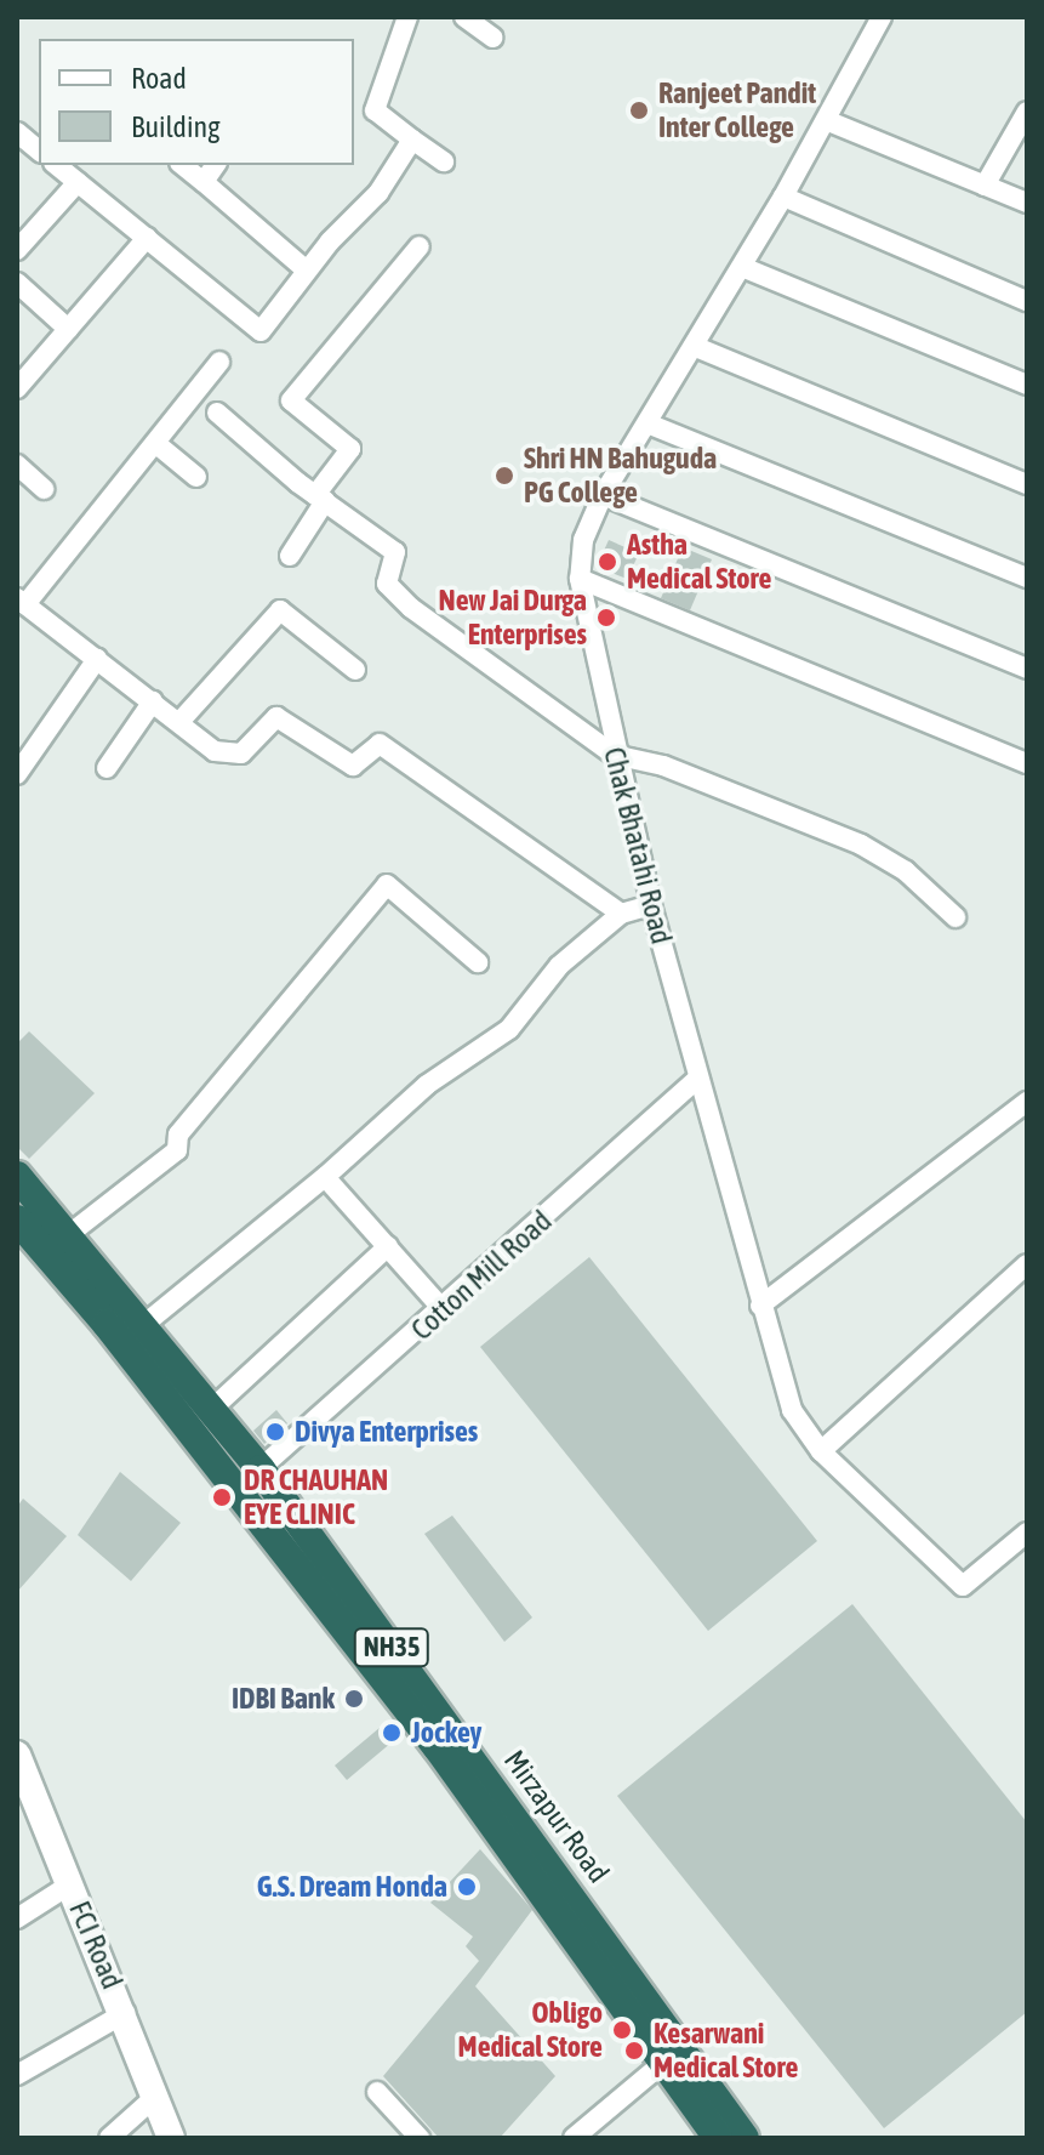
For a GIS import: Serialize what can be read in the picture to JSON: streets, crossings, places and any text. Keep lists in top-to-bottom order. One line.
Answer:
{"streets":{"highway":["NH35","Mirzapur Road"],"main road":["FCI Road"],"street":["Chak Bhatahi Road","Cotton Mill Road"]},"crossings":[["Chak Bhatahi Road","Cotton Mill Road"],["Cotton Mill Road","Mirzapur Road"]],"places":["Ranjeet Pandit Inter College","Shri HN Bahuguda PG College","Astha Medical Store","New Jai Durga Enterprises","Divya Enterprises","DR CHAUHAN EYE CLINIC","IDBI Bank","Jockey","G.S. Dream Honda","Obligo Medical Store","Kesarwani Medical Store"],"legend":["Road","Building"]}
